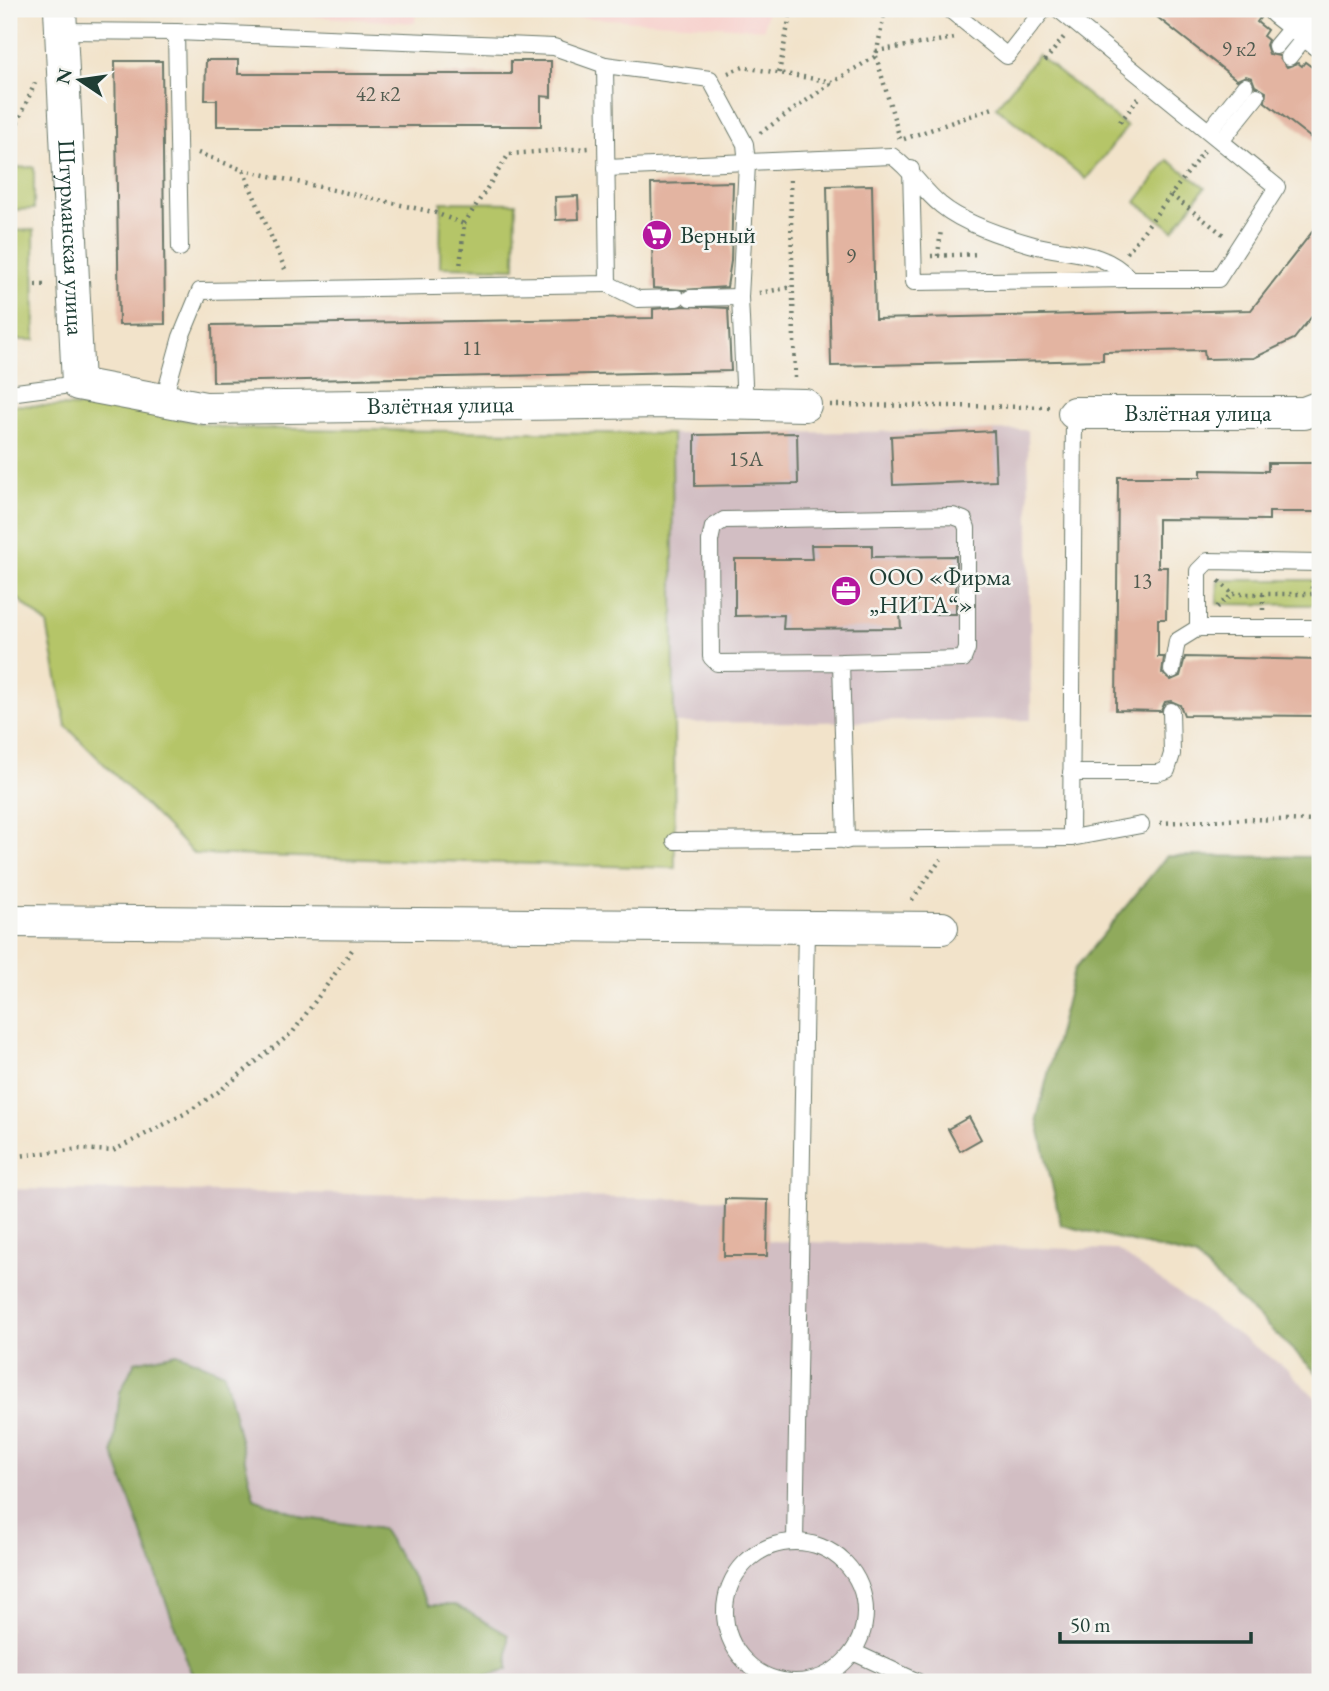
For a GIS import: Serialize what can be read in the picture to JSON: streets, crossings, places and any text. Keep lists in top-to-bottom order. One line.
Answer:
{"streets":{"street":["Штурманская улица","Взлётная улица"]},"crossings":[["Штурманская улица","Взлётная улица"]],"places":{"supermarket":["Верный"],"office":["ООО «Фирма „НИТА“»"]},"house_numbers":["9 к2","42 к2","9","11","15А","13"],"scale_bar":"50 m","north":"left"}
